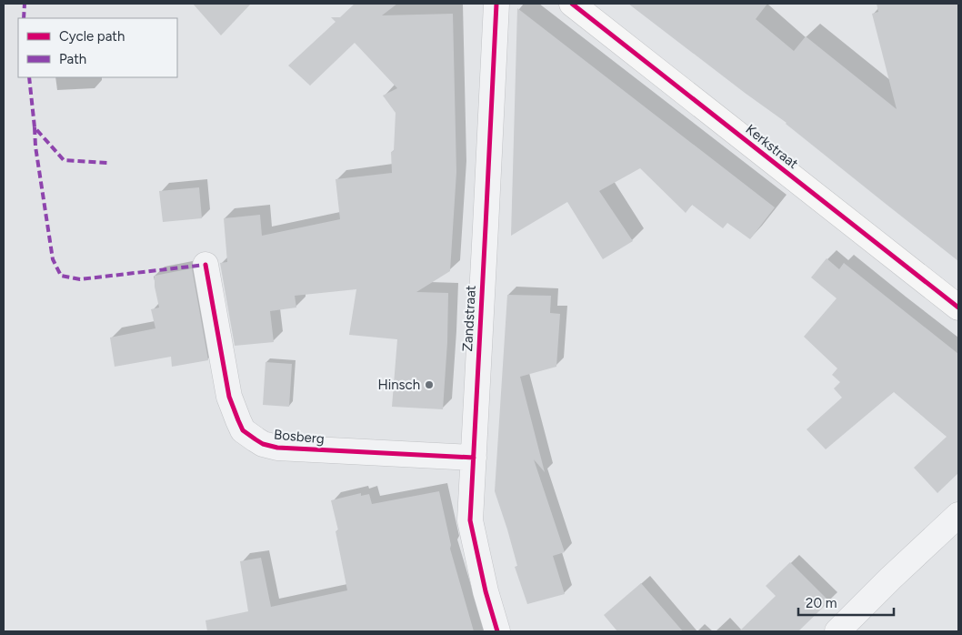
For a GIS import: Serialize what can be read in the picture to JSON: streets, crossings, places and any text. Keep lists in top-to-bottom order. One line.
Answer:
{"streets":{"main road":["Kerkstraat"],"street":["Zandstraat","Bosberg"]},"crossings":[["Zandstraat","Bosberg"]],"places":["Hinsch"],"legend":["Cycle path","Path"],"scale_bar":"20 m"}
